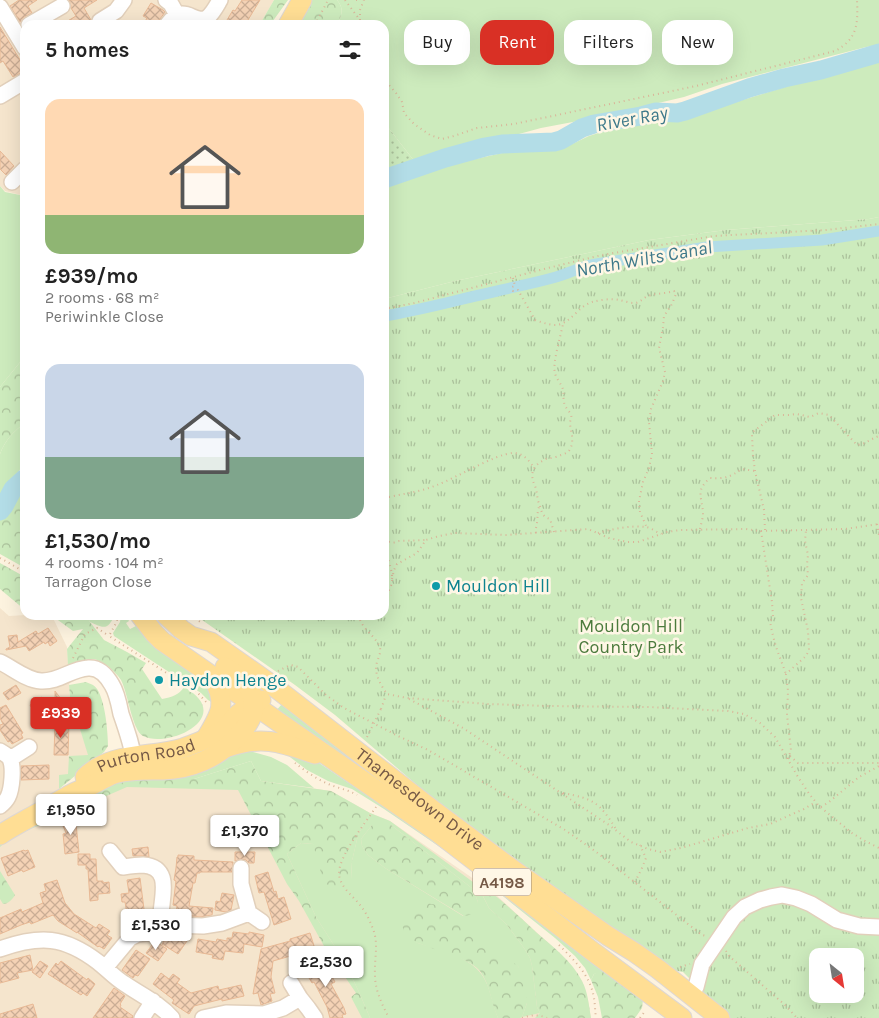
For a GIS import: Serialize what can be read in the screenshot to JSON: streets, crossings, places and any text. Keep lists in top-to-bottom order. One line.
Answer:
{"streets":{"main road":["Purton Road","Thamesdown Drive","A4198"]},"crossings":[["Purton Road","Thamesdown Drive"]],"water":["River Ray","North Wilts Canal"],"parks":["Mouldon Hill Country Park"],"places":["Mouldon Hill","Haydon Henge"],"north":"bottom right","page":{"chip":["Buy","Rent","Filters","New"],"heading":"5 homes","list":[{"name":"£939/mo","note":"2 rooms · 68 m² · Periwinkle Close"},{"name":"£1,530/mo","note":"4 rooms · 104 m² · Tarragon Close"}],"price":["£939","£1,950","£1,370","£1,530","£2,530"]}}
